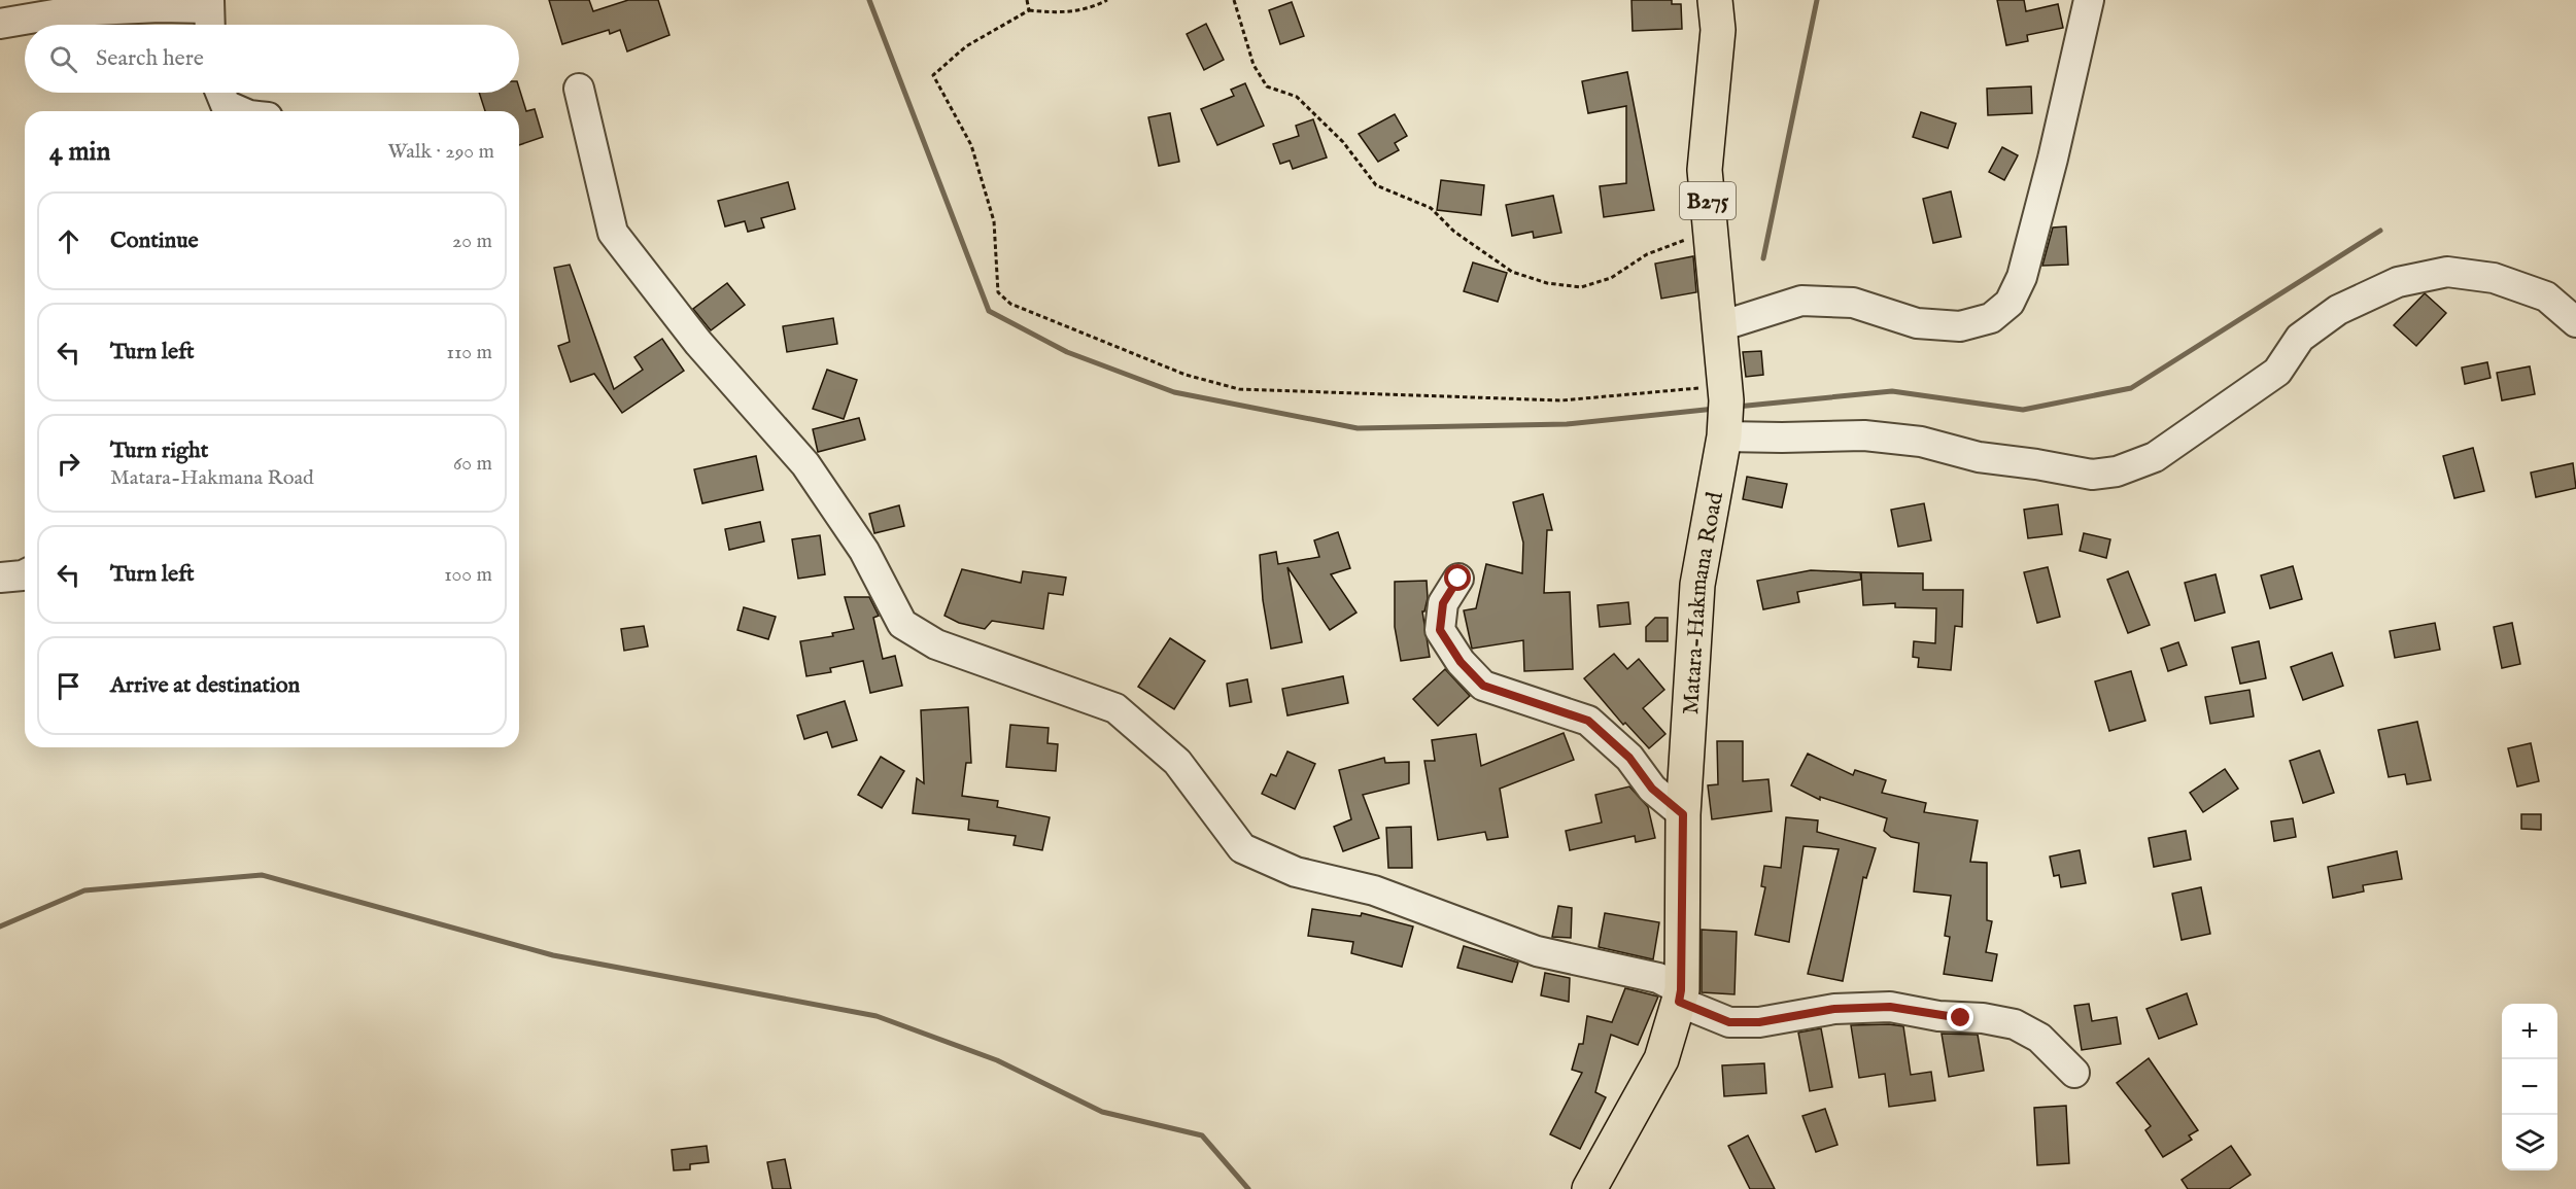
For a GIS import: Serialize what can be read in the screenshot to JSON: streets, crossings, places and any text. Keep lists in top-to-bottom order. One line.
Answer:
{"streets":{"main road":["B275","Matara-Hakmana Road"]},"page":{"search":"Search here","heading":["4 min","Walk · 290 m"],"list":[["Continue","20 m"],["Turn left","110 m"],["Turn right","Matara-Hakmana Road","60 m"],["Turn left","100 m"],"Arrive at destination"],"map_buttons":["+","−"]}}
